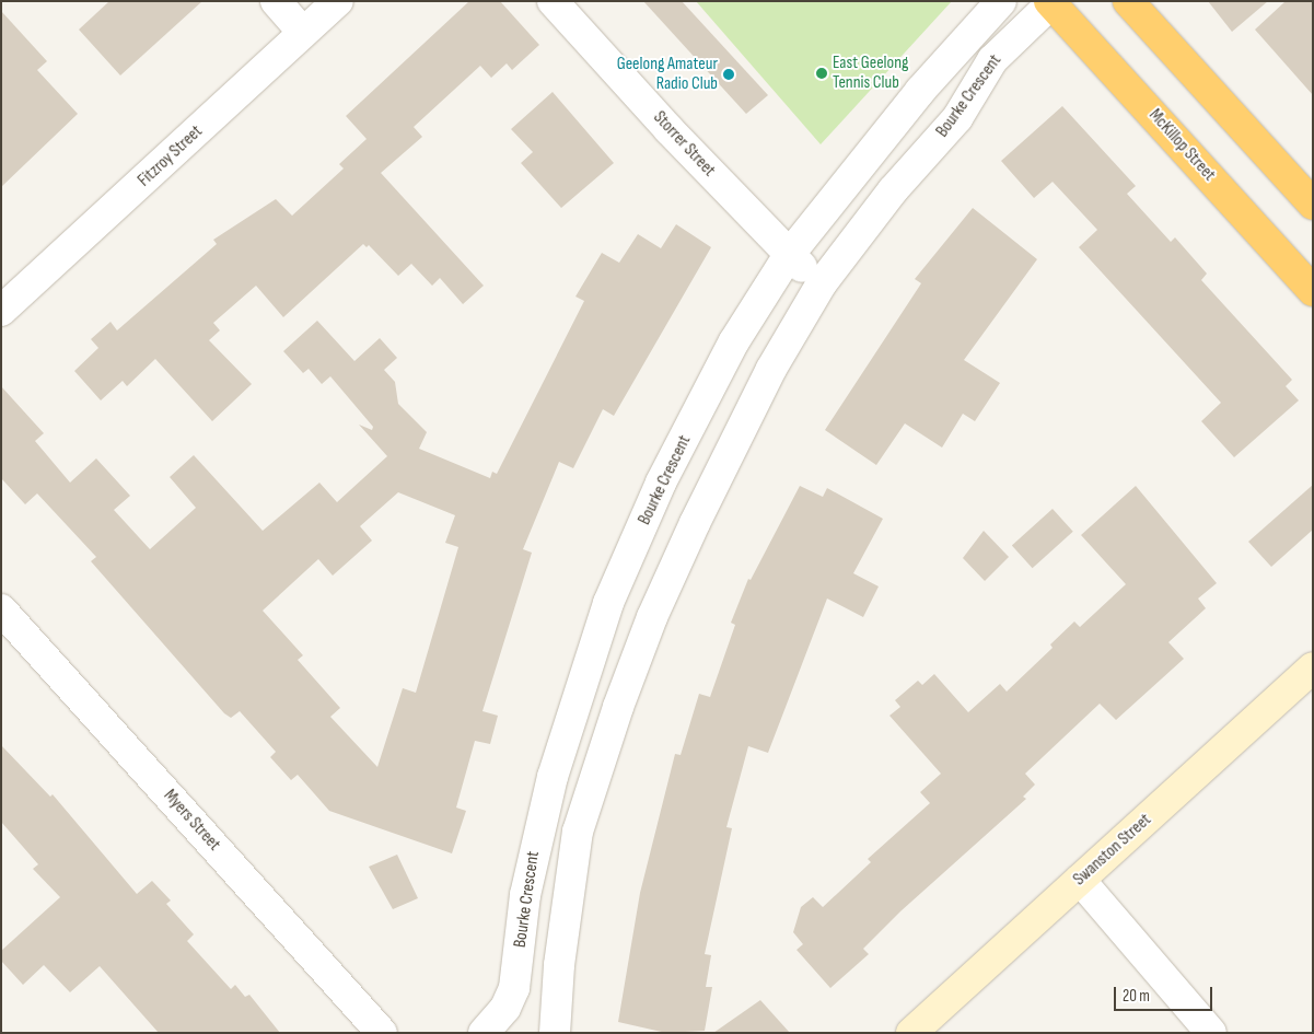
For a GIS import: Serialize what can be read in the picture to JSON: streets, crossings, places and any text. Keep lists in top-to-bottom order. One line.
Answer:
{"streets":{"highway":["McKillop Street"],"street":["Bourke Crescent","Storrer Street","Fitzroy Street","Myers Street","Swanston Street"]},"crossings":[["Bourke Crescent","Storrer Street"],["Bourke Crescent","McKillop Street"]],"places":["East Geelong Tennis Club","Geelong Amateur Radio Club"],"scale_bar":"20 m"}
